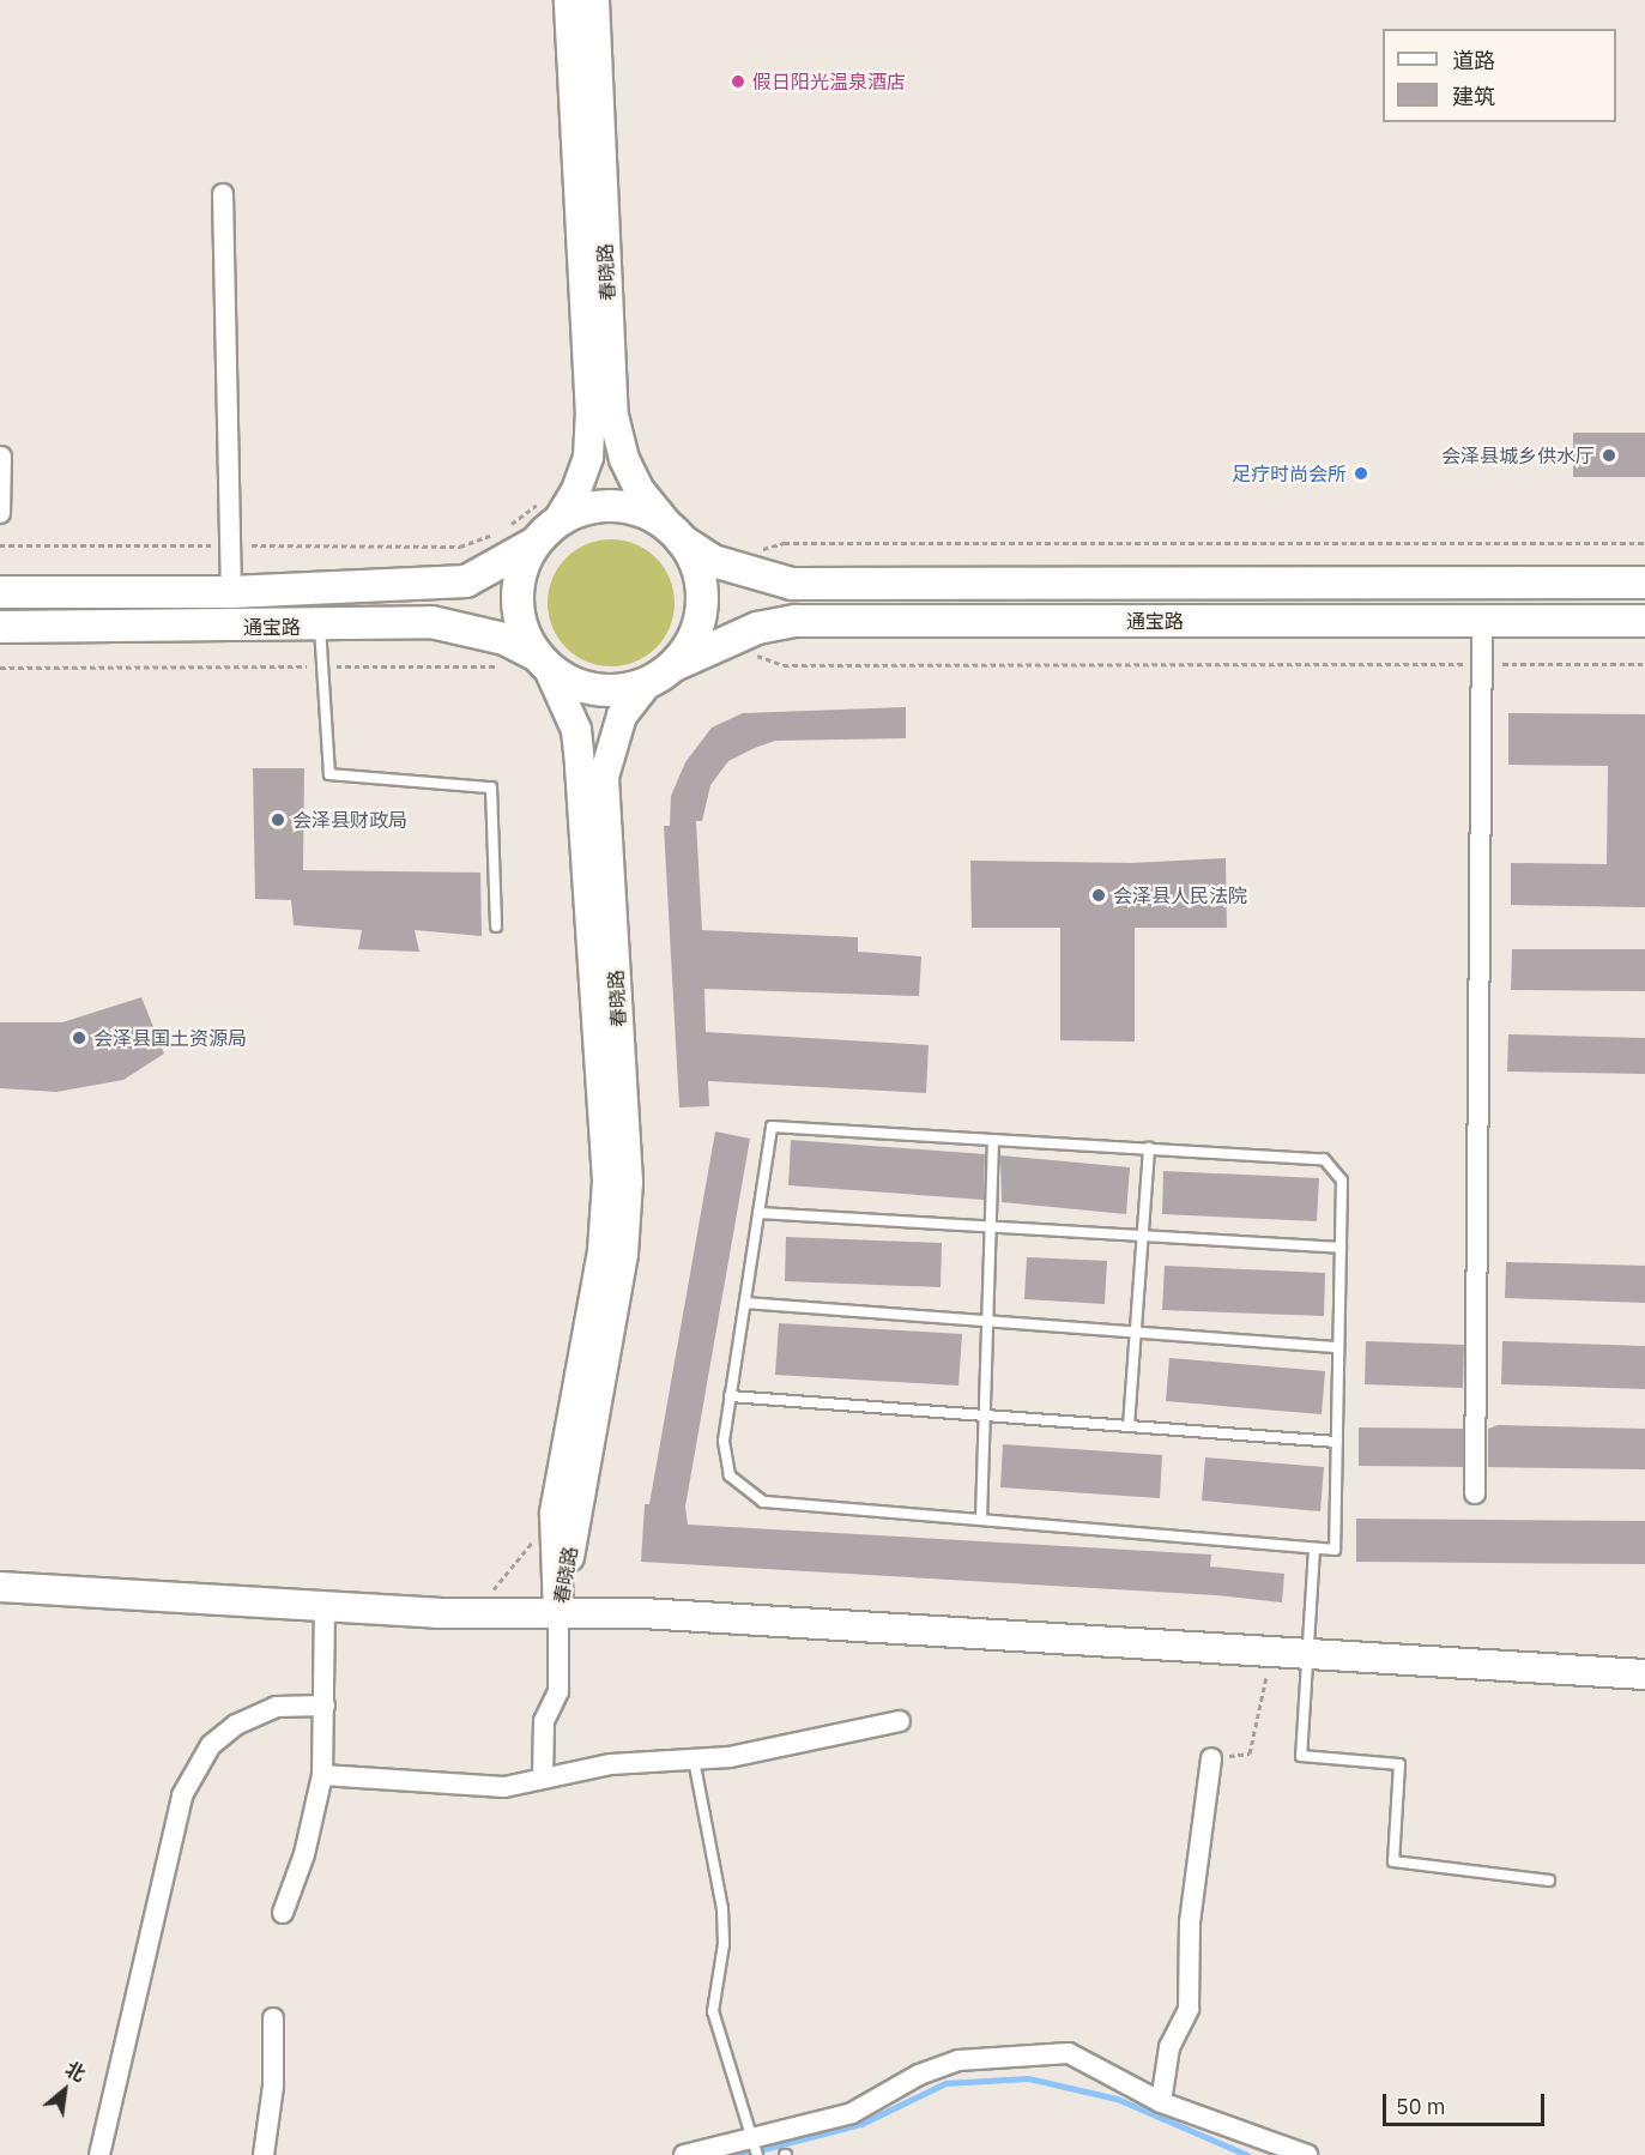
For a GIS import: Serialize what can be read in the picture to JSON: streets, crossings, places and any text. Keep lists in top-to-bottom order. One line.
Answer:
{"streets":{"main road":["通宝路"],"street":["春晓路"]},"crossings":[["春晓路","通宝路"]],"places":["假日阳光温泉酒店","会泽县城乡供水厅","足疗时尚会所","会泽县财政局","会泽县人民法院","会泽县国土资源局"],"legend":["道路","建筑"],"scale_bar":"50 m","north":"top right"}
